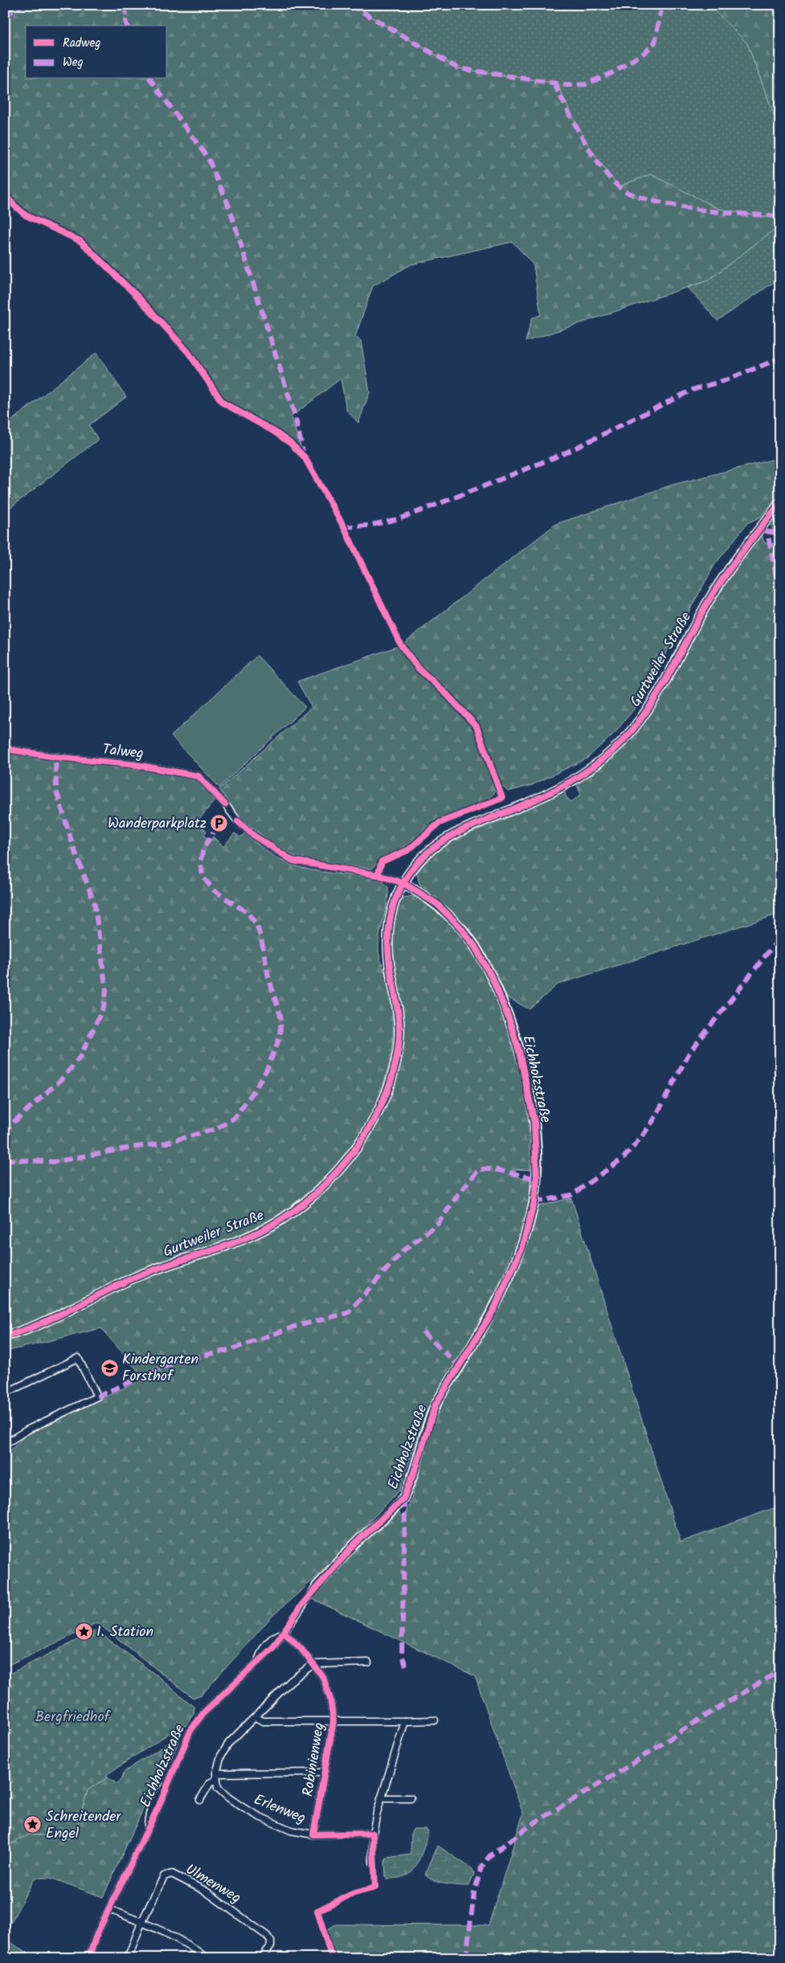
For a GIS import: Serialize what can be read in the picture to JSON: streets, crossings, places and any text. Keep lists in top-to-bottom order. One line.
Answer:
{"streets":{"main road":["Gurtweiler Straße","Eichholzstraße"],"street":["Talweg","Robinienweg","Erlenweg","Ulmenweg"]},"crossings":[["Gurtweiler Straße","Talweg"],["Gurtweiler Straße","Eichholzstraße"],["Talweg","Eichholzstraße"],["Eichholzstraße","Robinienweg"],["Robinienweg","Erlenweg"]],"parks":["Bergfriedhof"],"places":{"parking":["Wanderparkplatz"],"school or university":["Kindergarten Forsthof"],"place":["I. Station","Schreitender Engel"]},"legend":["Radweg","Weg"]}
